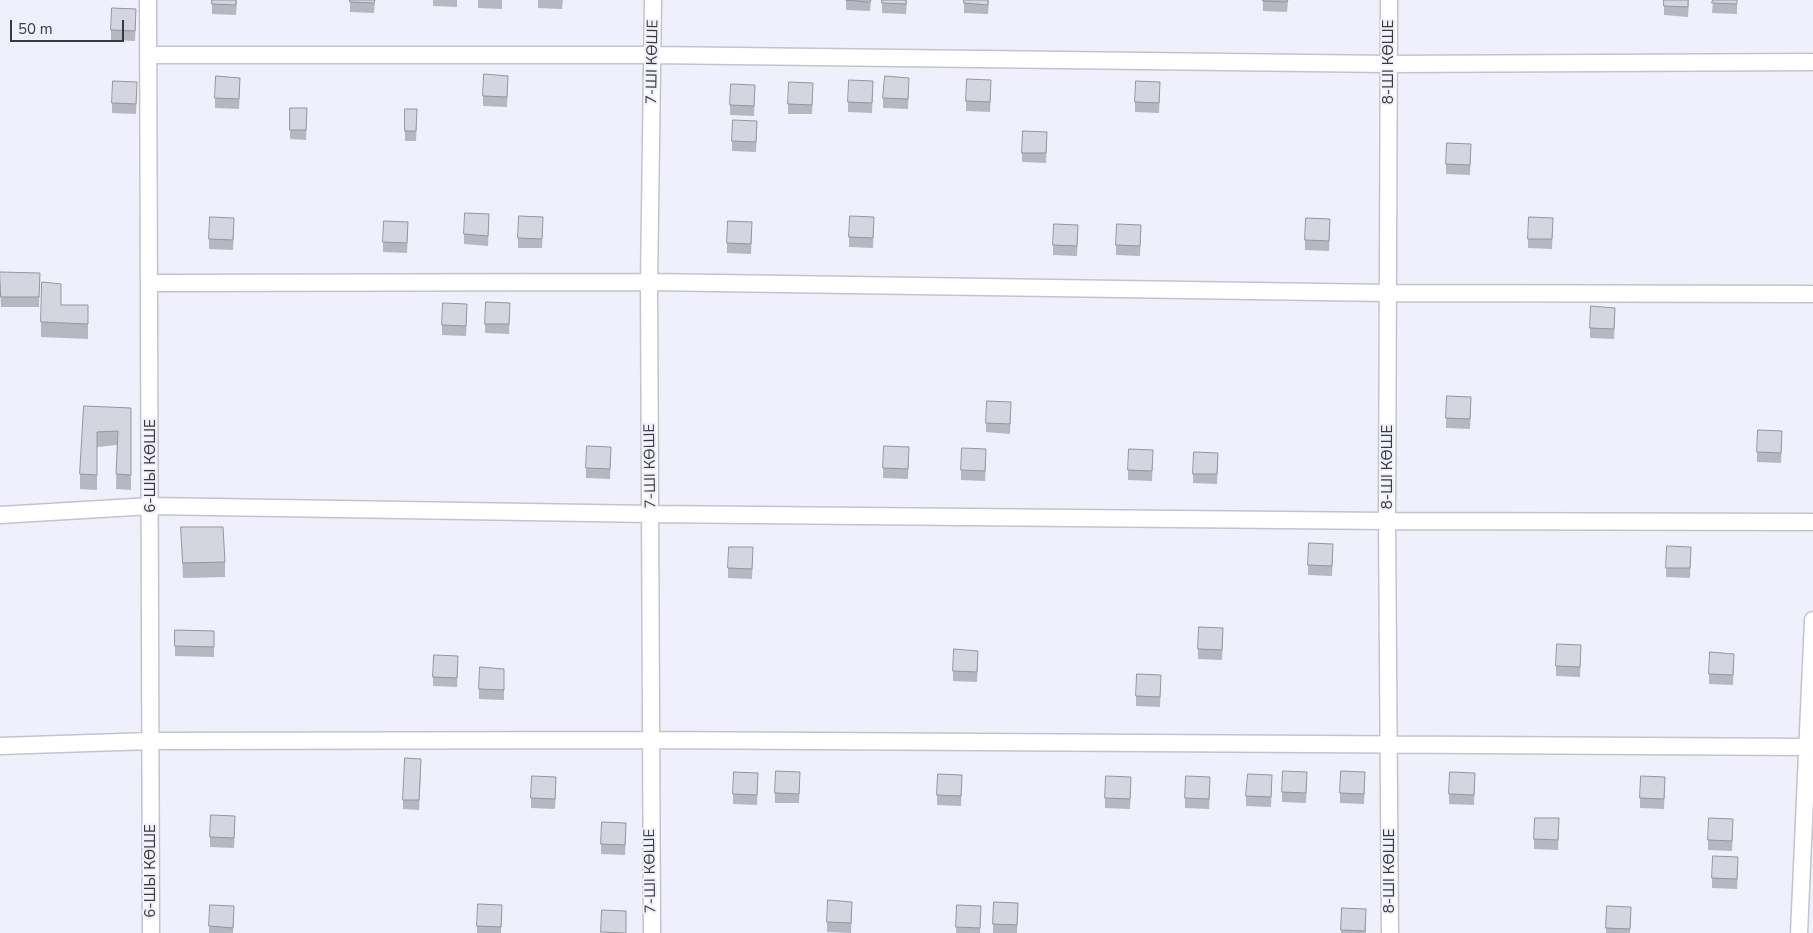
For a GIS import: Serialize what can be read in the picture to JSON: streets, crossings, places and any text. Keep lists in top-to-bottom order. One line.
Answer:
{"streets":{"lane":["7-ШІ КӨШЕ","8-ШІ КӨШЕ","6-ШЫ КӨШЕ"]},"scale_bar":"50 m"}
